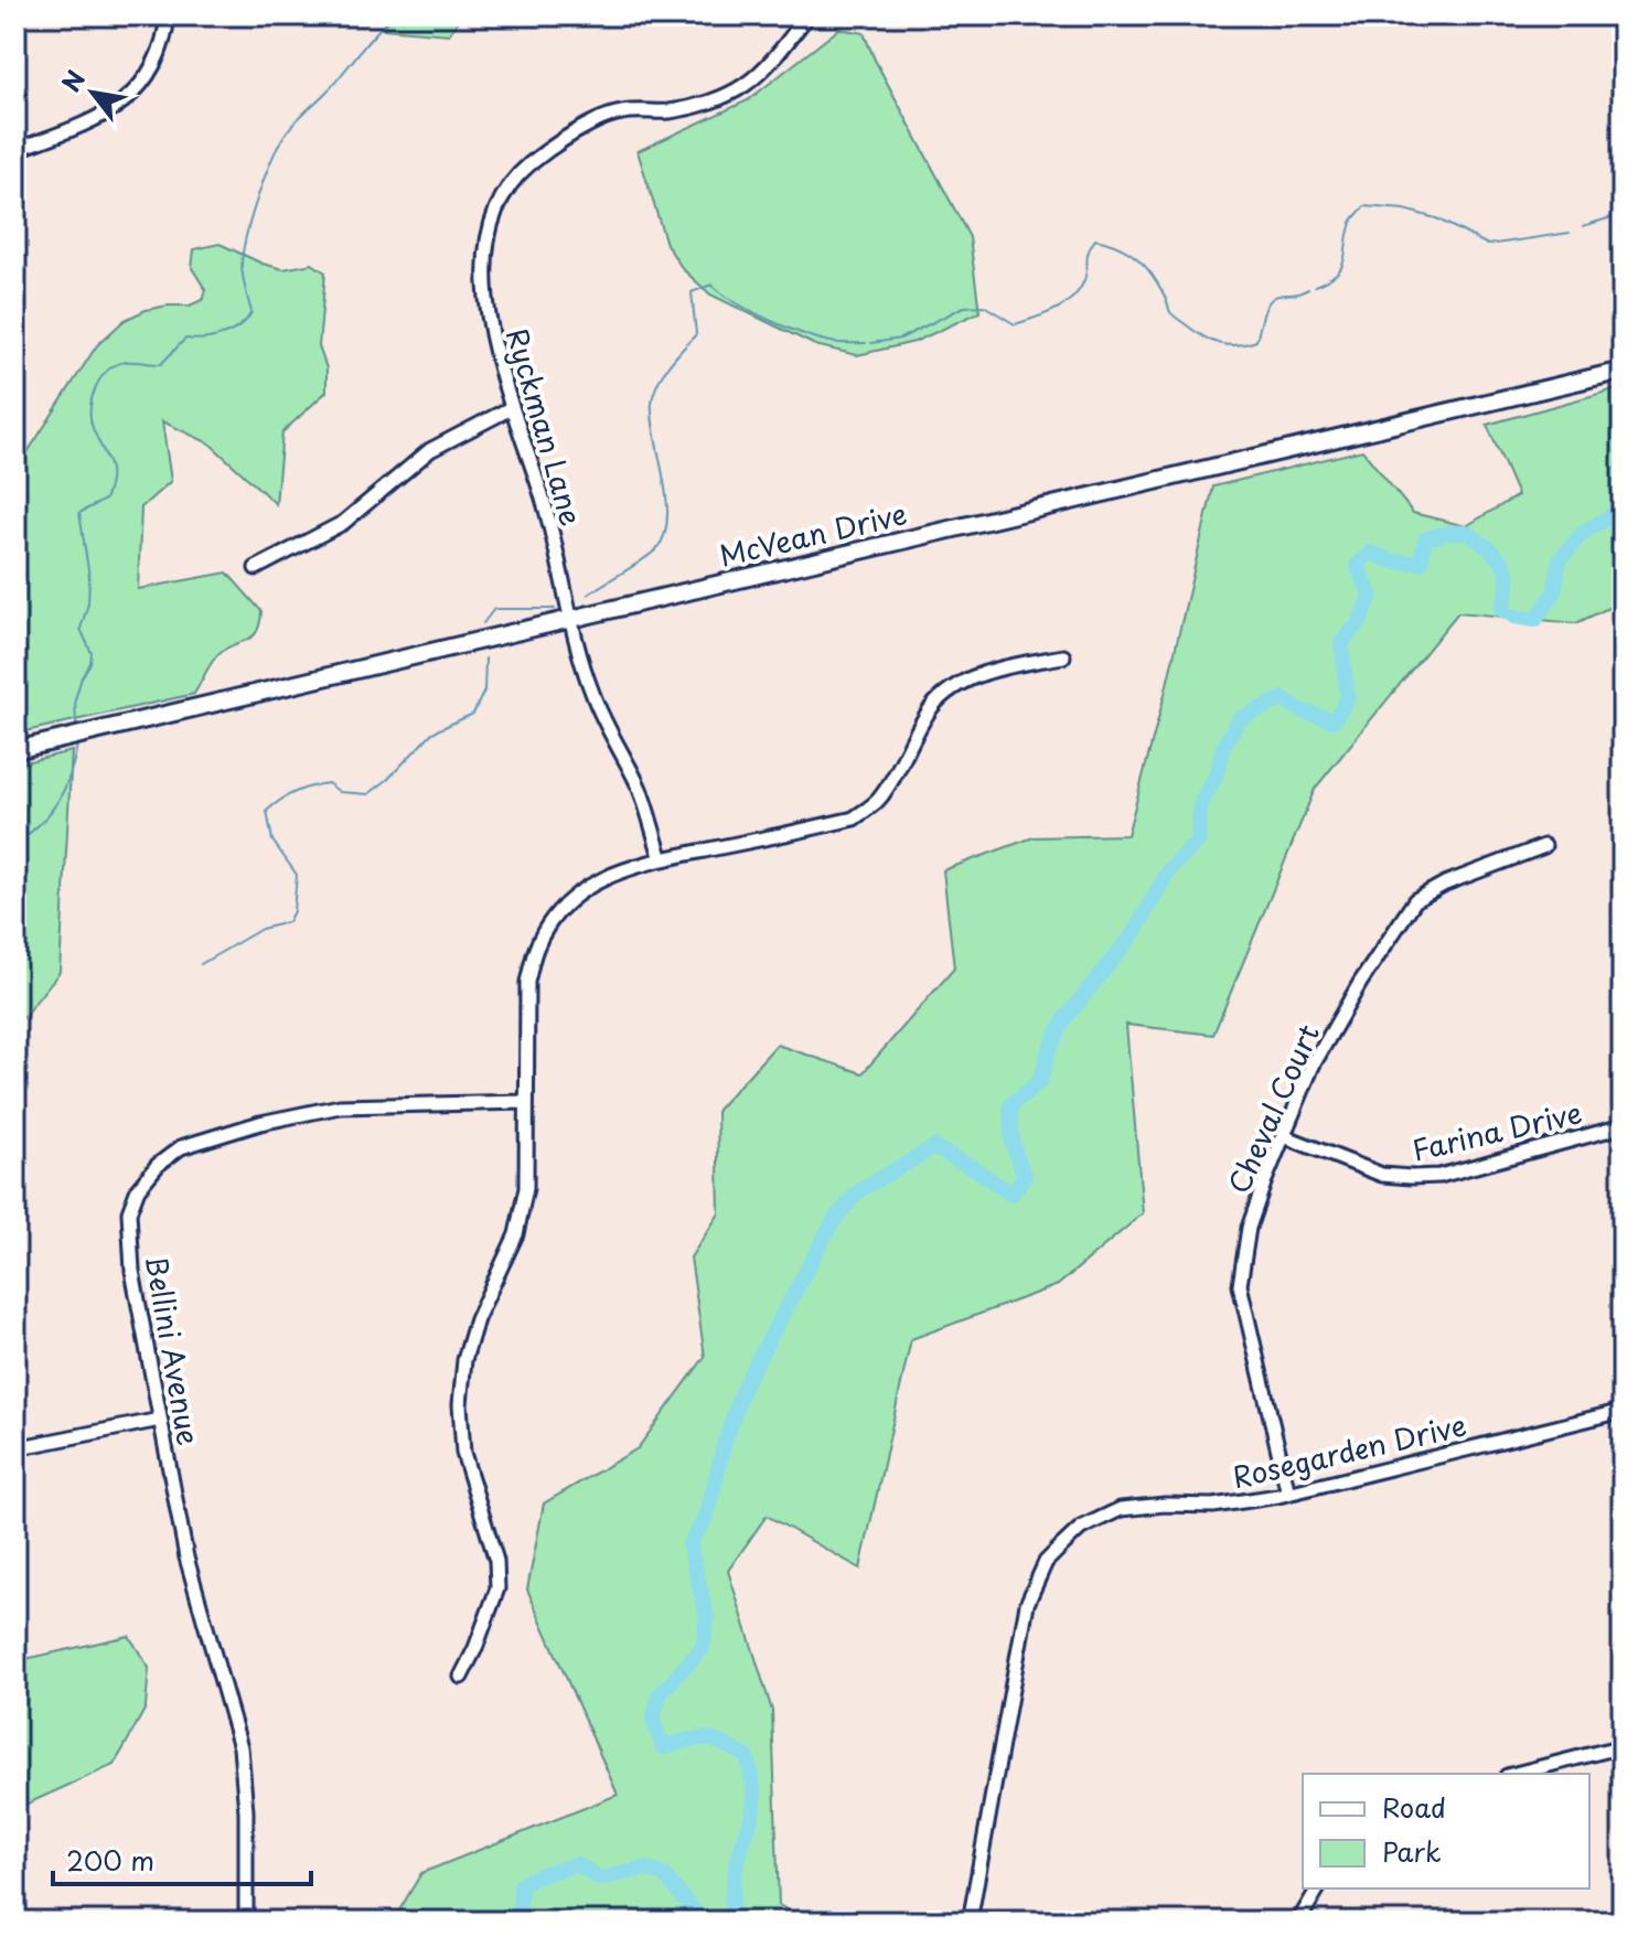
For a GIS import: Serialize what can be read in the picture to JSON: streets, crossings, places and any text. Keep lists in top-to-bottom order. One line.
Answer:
{"streets":{"main road":["McVean Drive"],"street":["Ryckman Lane","Cheval Court","Farina Drive","Bellini Avenue","Rosegarden Drive"]},"crossings":[["Ryckman Lane","McVean Drive"],["Cheval Court","Farina Drive"],["Cheval Court","Rosegarden Drive"]],"legend":["Road","Park"],"scale_bar":"200 m","north":"top left"}
